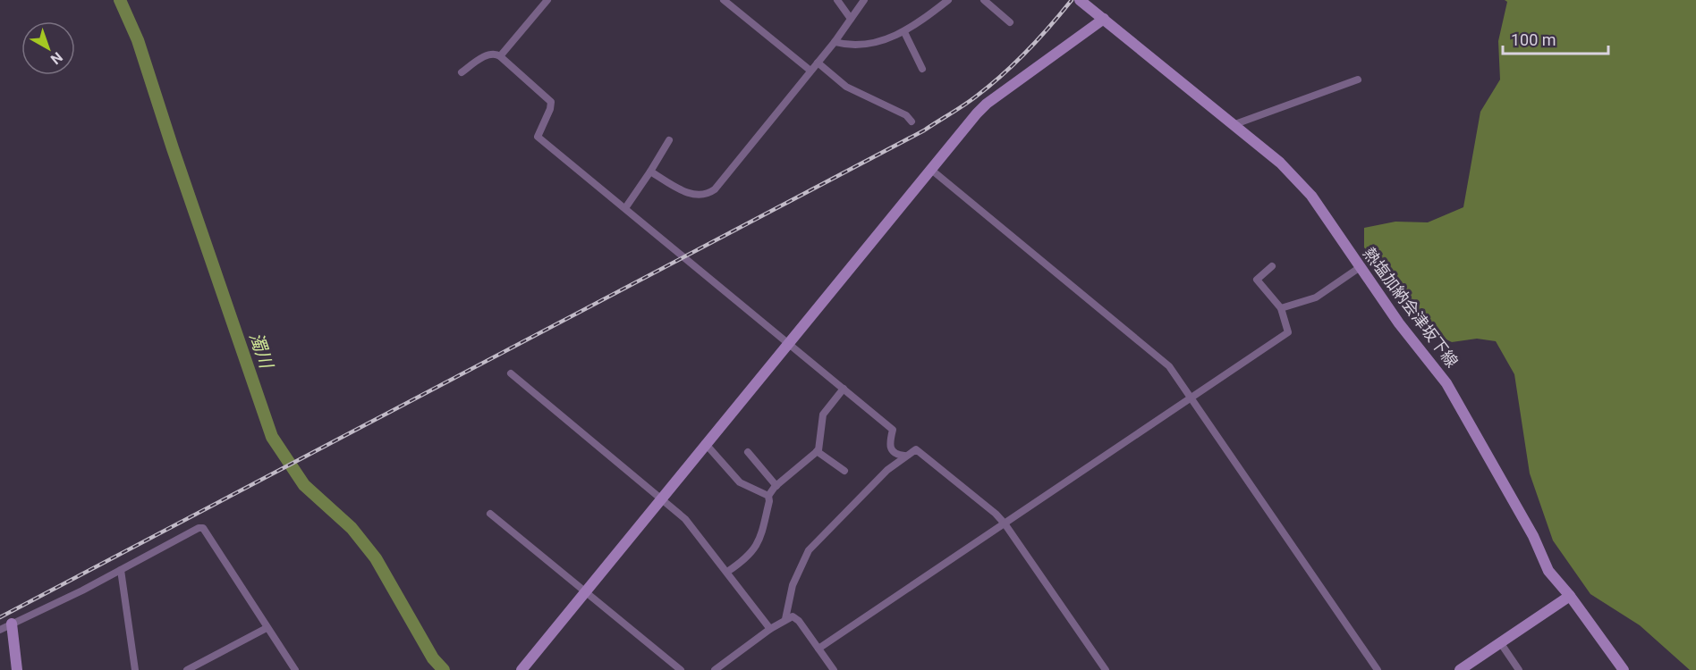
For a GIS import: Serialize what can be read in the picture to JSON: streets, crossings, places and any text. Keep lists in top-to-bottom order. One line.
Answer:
{"streets":{"street":["熱塩加納会津坂下線"]},"water":["濁川"],"scale_bar":"100 m","north":"bottom right"}
